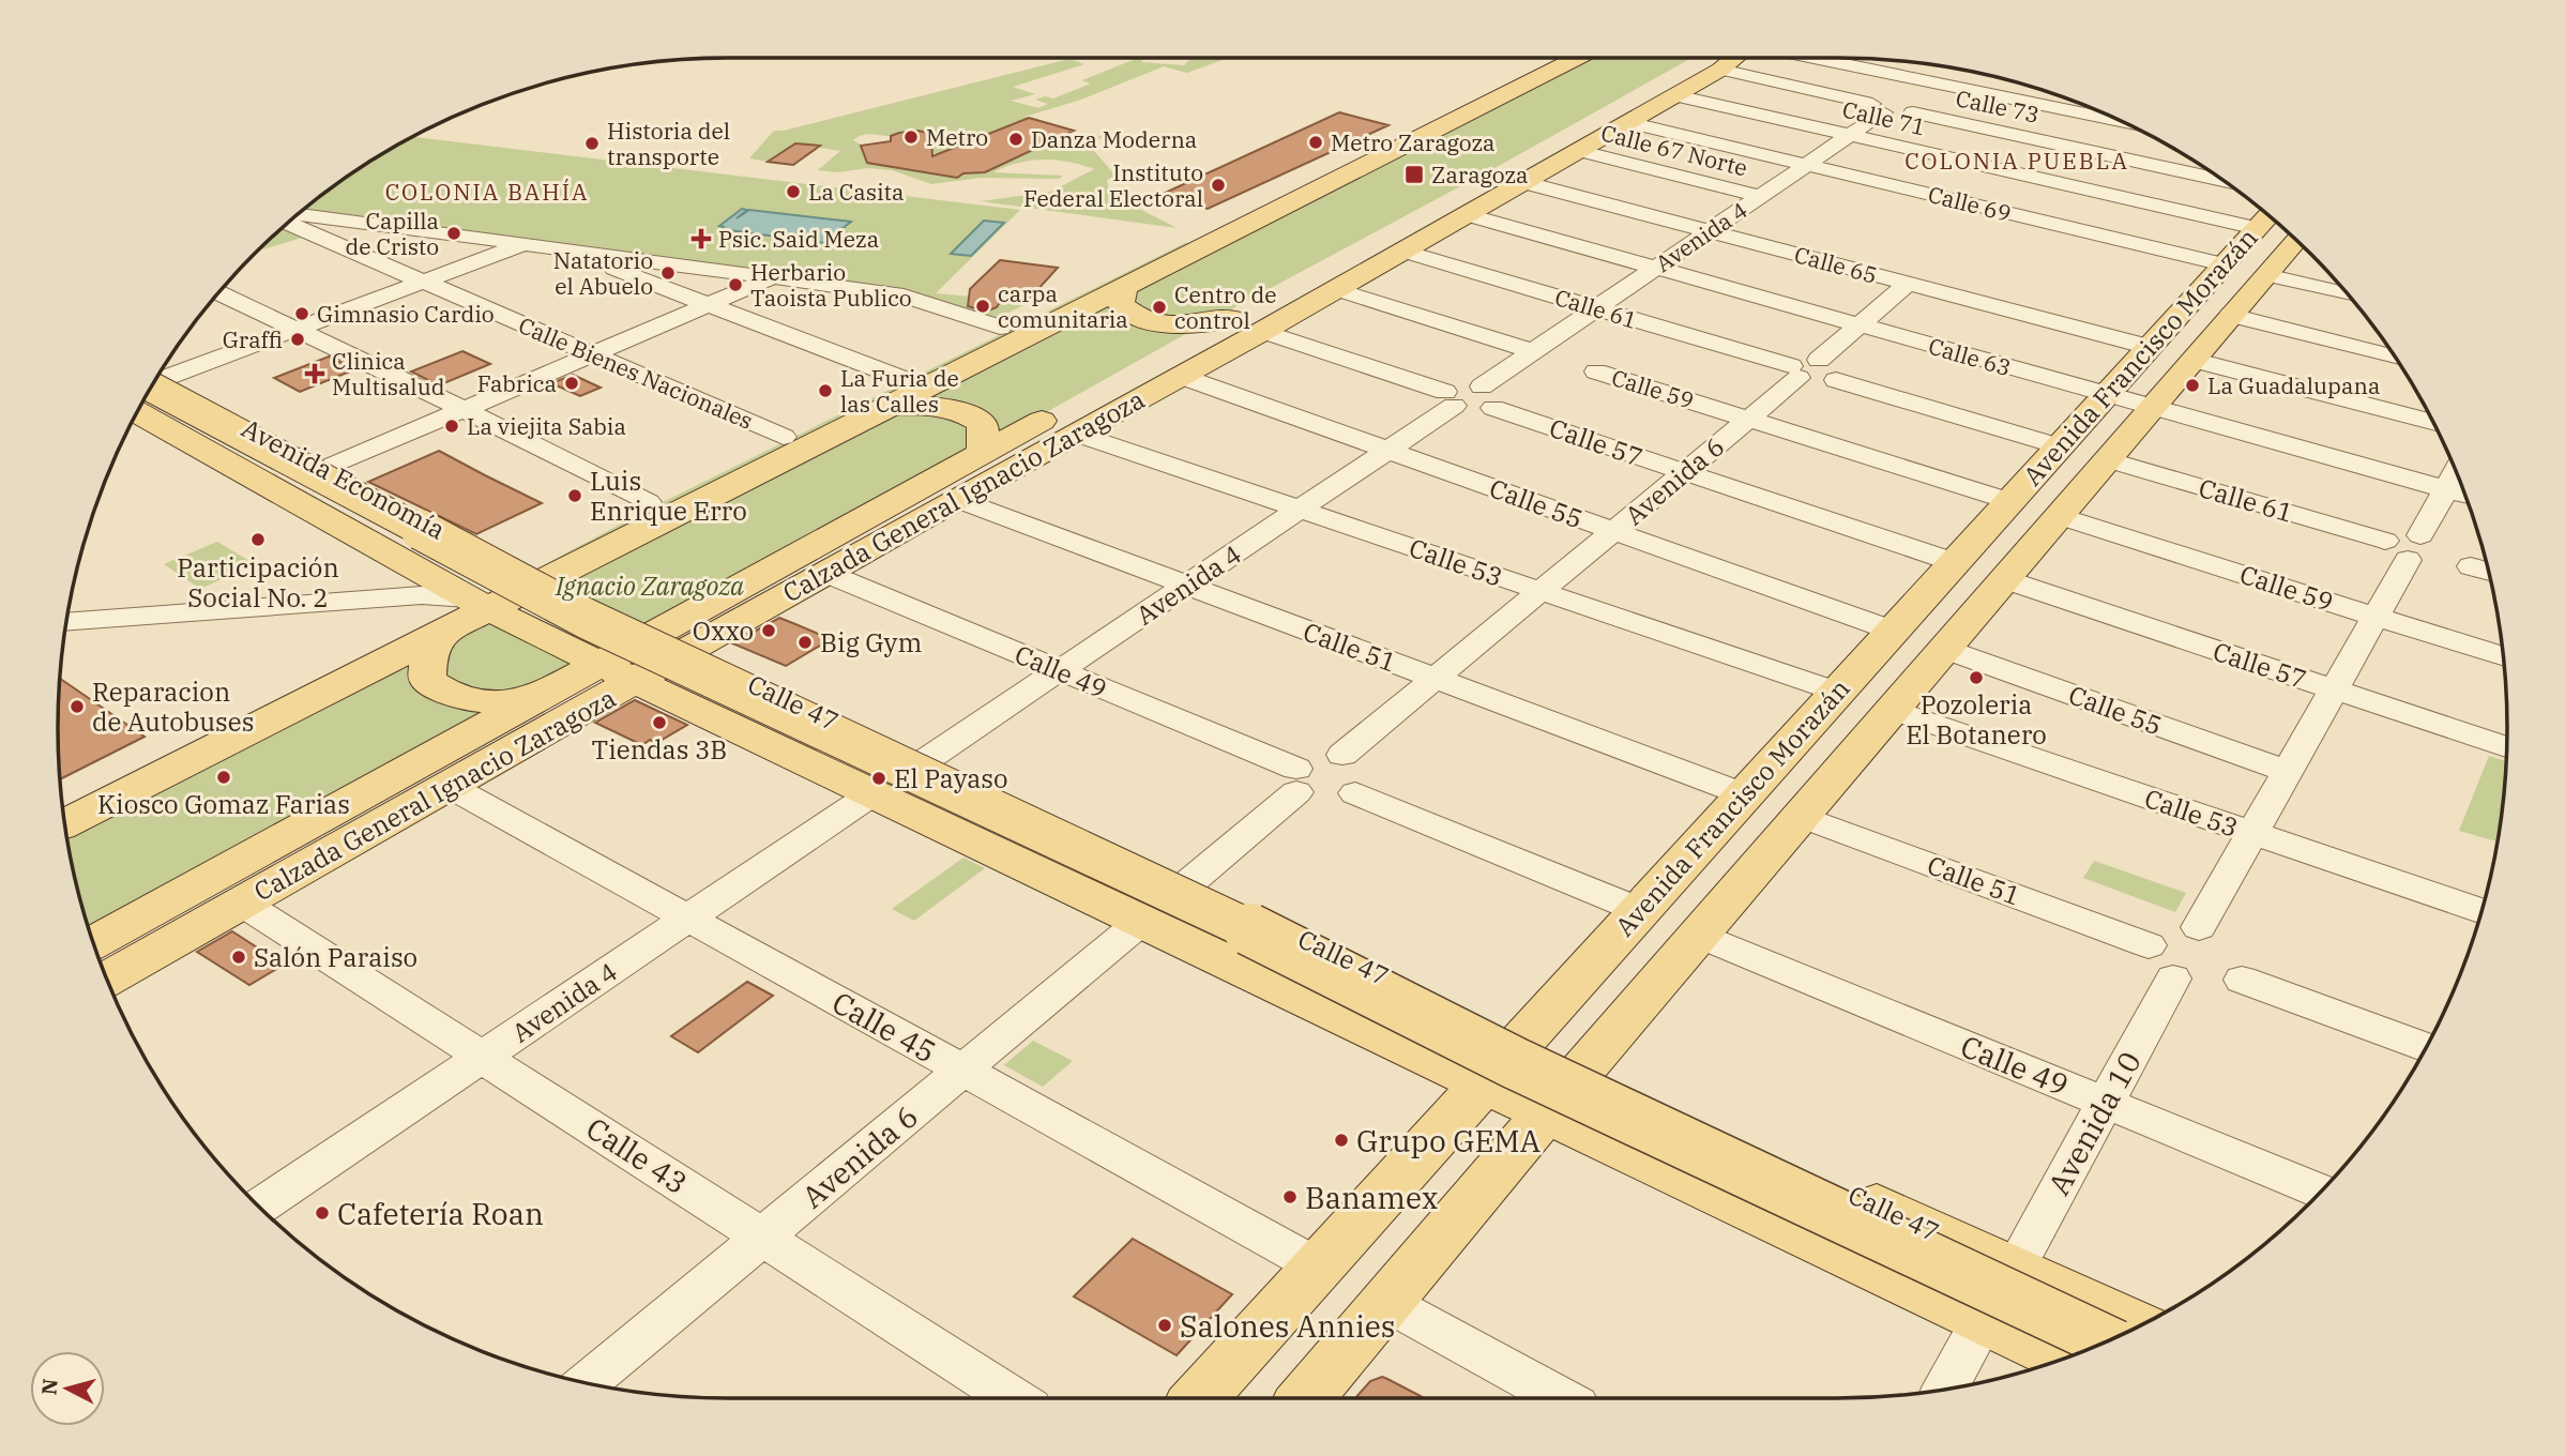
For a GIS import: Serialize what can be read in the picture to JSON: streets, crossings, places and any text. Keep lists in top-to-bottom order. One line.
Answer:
{"streets":{"main road":["Avenida Francisco Morazán","Avenida Economía","Calzada General Ignacio Zaragoza","Calle 47"],"street":["Calle 73","Calle 71","Calle 67 Norte","Calle 69","Avenida 4","Calle 65","Calle 61","Calle 63","Calle Bienes Nacionales","Calle 59","Calle 57","Avenida 6","Calle 55","Calle 53","Calle 51","Calle 49","Calle 45","Avenida 10","Calle 43"]},"crossings":[["Calle 73","Avenida 4"],["Calle 73","Calzada General Ignacio Zaragoza"],["Calle 71","Avenida 4"],["Calle 71","Avenida Francisco Morazán"],["Calle 71","Calzada General Ignacio Zaragoza"],["Calle 67 Norte","Avenida 4"],["Calle 67 Norte","Calzada General Ignacio Zaragoza"],["Calle 69","Avenida 4"],["Calle 69","Avenida Francisco Morazán"],["Calle 69","Calzada General Ignacio Zaragoza"],["Avenida 4","Calle 65"],["Avenida 4","Calle 61"],["Avenida 4","Calle 63"],["Avenida 4","Calle 57"],["Avenida 4","Calzada General Ignacio Zaragoza"],["Avenida 4","Calle 55"],["Avenida 4","Calle 53"],["Avenida 4","Calle 51"],["Avenida 4","Calle 49"],["Avenida 4","Calle 47"],["Avenida 4","Calle 45"],["Avenida 4","Calle 43"],["Calle 65","Avenida Francisco Morazán"],["Calle 65","Avenida 6"],["Calle 65","Calzada General Ignacio Zaragoza"],["Calle 61","Avenida Francisco Morazán"],["Calle 61","Avenida 6"],["Calle 61","Calzada General Ignacio Zaragoza"],["Calle 63","Avenida Francisco Morazán"],["Calle 63","Avenida 6"],["Calle 63","Calzada General Ignacio Zaragoza"],["Avenida Francisco Morazán","Calle 59"],["Avenida Francisco Morazán","Calle 57"],["Avenida Francisco Morazán","Calle 55"],["Avenida Francisco Morazán","Calle 53"],["Avenida Francisco Morazán","Calle 51"],["Avenida Francisco Morazán","Calle 49"],["Avenida Francisco Morazán","Calle 47"],["Avenida Francisco Morazán","Calle 45"],["Calle 59","Avenida 6"],["Calle 57","Avenida 6"],["Avenida Economía","Calle 47"],["Avenida 6","Calle 55"],["Avenida 6","Calle 53"],["Avenida 6","Calle 51"],["Avenida 6","Calle 47"],["Avenida 6","Calle 45"],["Avenida 6","Calle 43"],["Calzada General Ignacio Zaragoza","Calle 55"],["Calzada General Ignacio Zaragoza","Calle 53"],["Calzada General Ignacio Zaragoza","Calle 51"],["Calzada General Ignacio Zaragoza","Calle 49"],["Calzada General Ignacio Zaragoza","Calle 47"],["Calzada General Ignacio Zaragoza","Calle 45"],["Calzada General Ignacio Zaragoza","Calle 43"],["Calle 49","Calle 47"],["Calle 49","Avenida 10"],["Calle 47","Avenida 10"]],"districts":["COLONIA PUEBLA","COLONIA BAHÍA"],"parks":["Ignacio Zaragoza"],"places":{"other":["Metro","Danza Moderna","Metro Zaragoza","Historia del transporte","Instituto Federal Electoral","La Casita","Capilla de Cristo","Natatorio el Abuelo","Herbario Taoista Publico","carpa comunitaria","Centro de control","Gimnasio Cardio","Graffi","Fabrica","La Guadalupana","La Furia de las Calles","La viejita Sabia","Luis Enrique Erro","Participación Social No. 2","Oxxo","Big Gym","Pozoleria El Botanero","Reparacion de Autobuses","Tiendas 3B","Kiosco Gomaz Farias","El Payaso","Salón Paraiso","Grupo GEMA","Banamex","Cafetería Roan","Salones Annies"],"transit":["Zaragoza"],"health":["Psic. Said Meza","Clinica Multisalud"]},"north":"left"}
